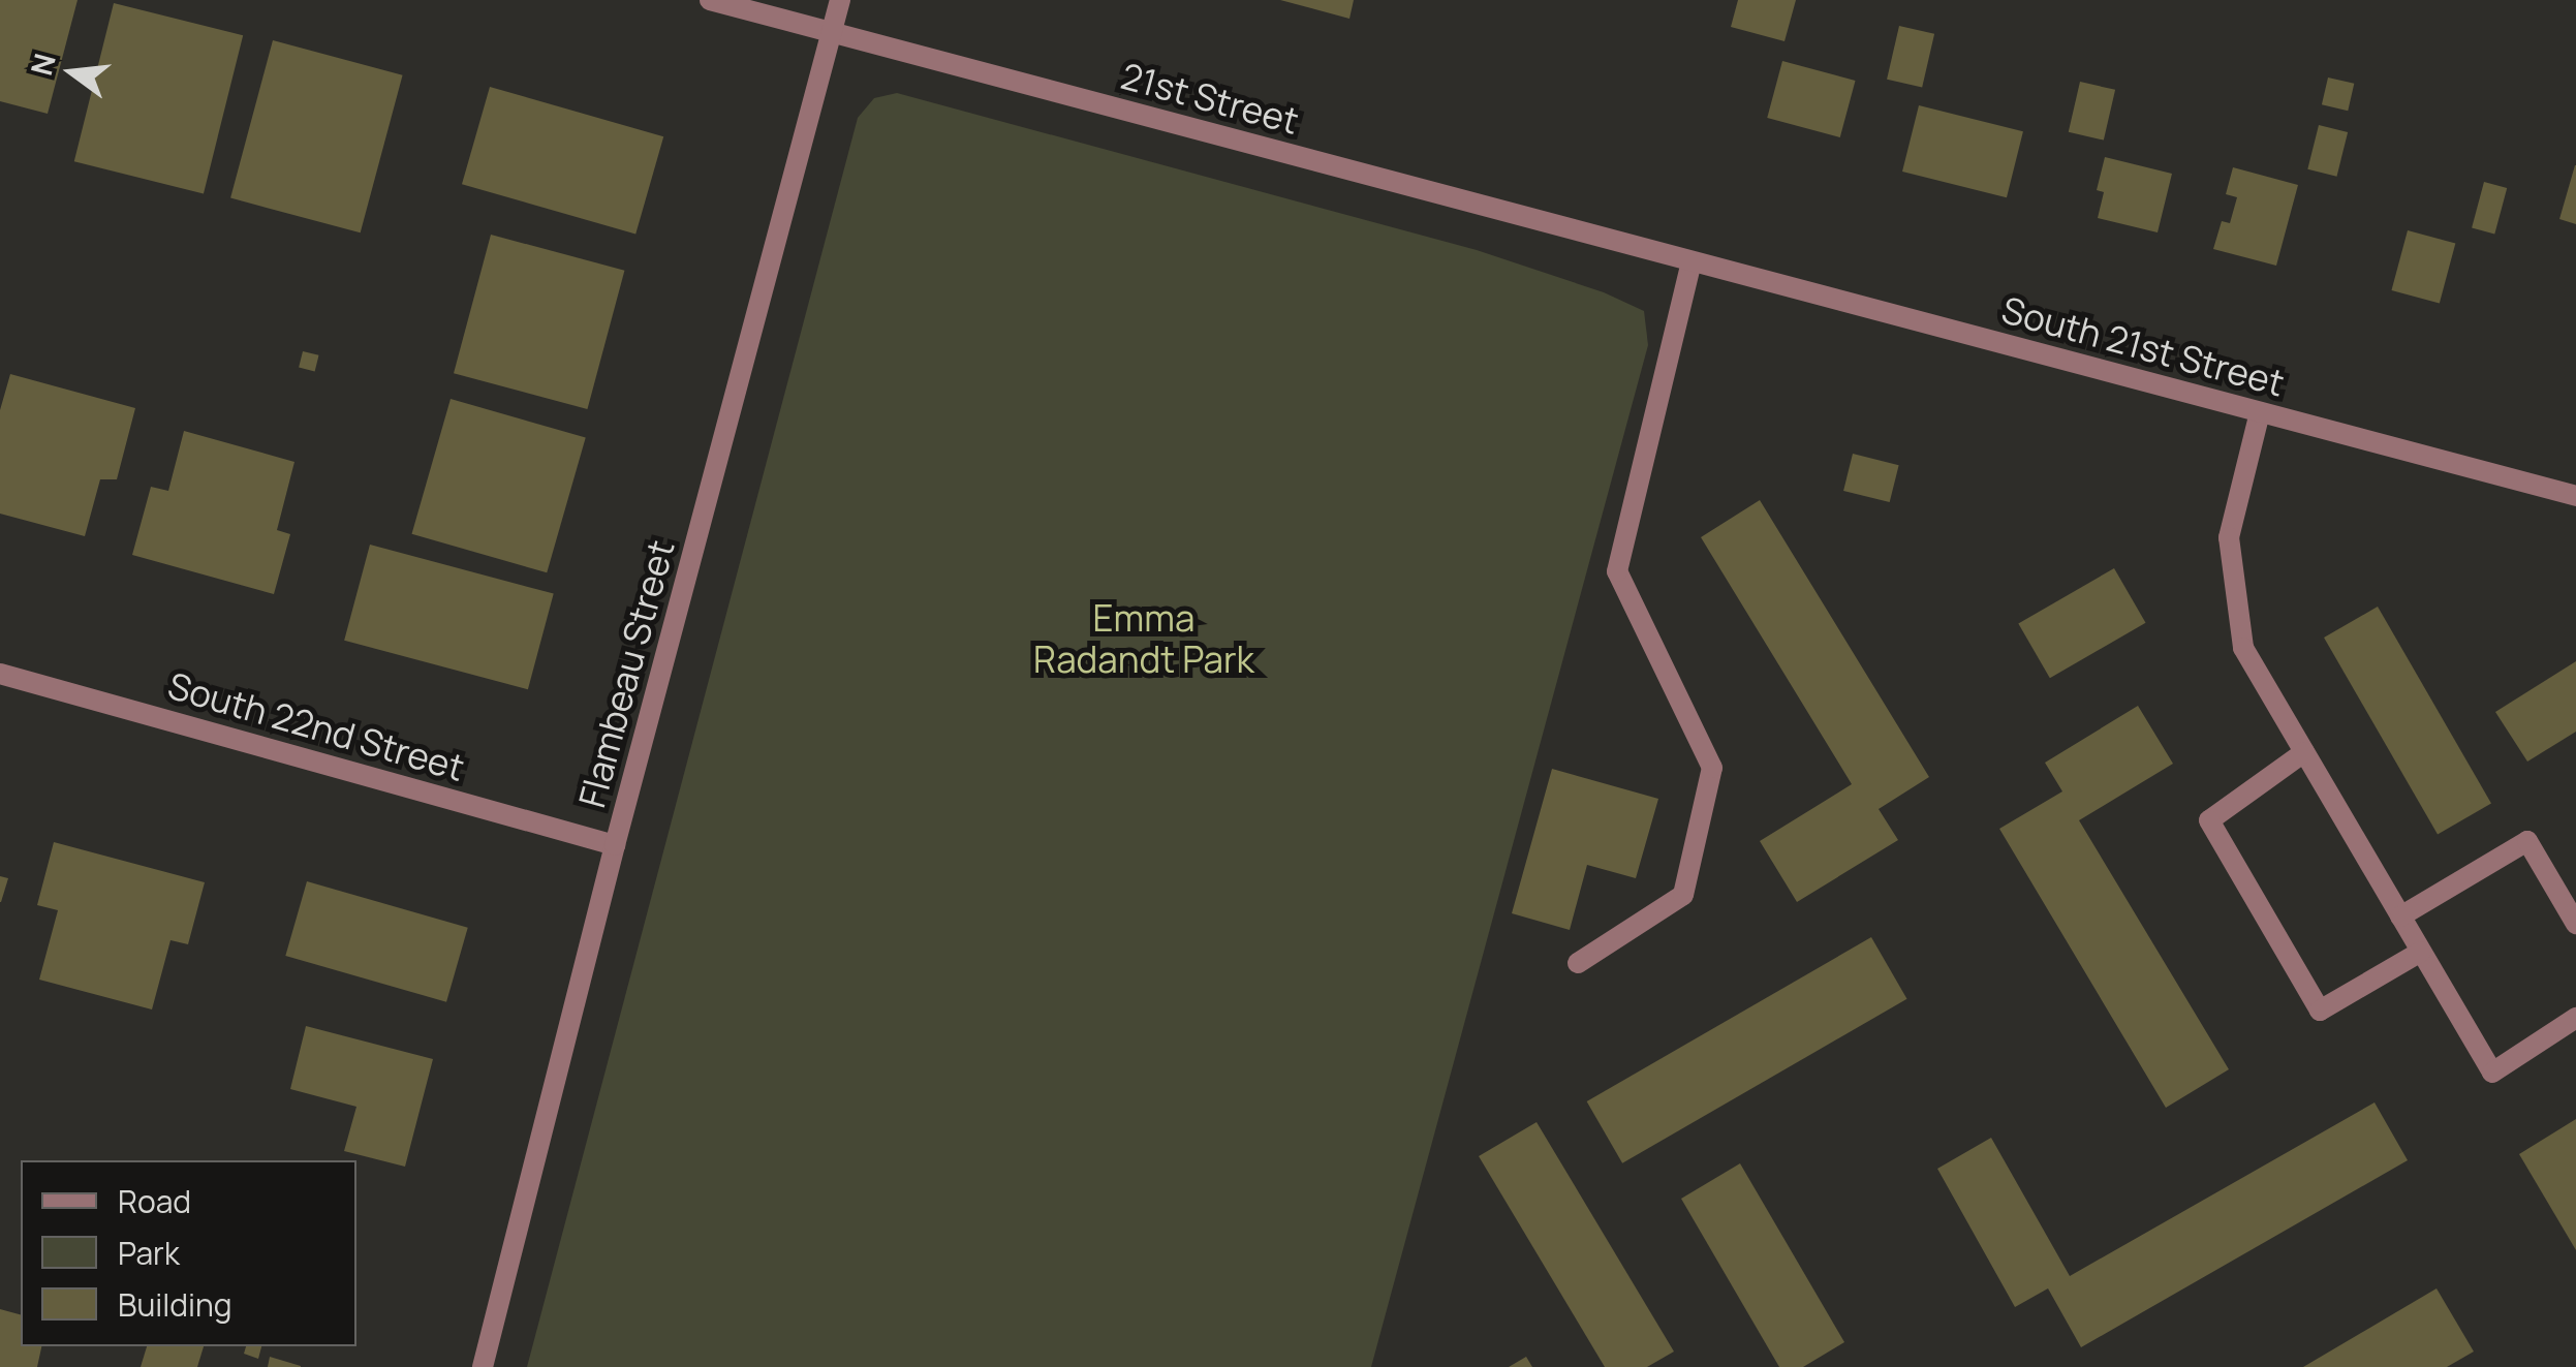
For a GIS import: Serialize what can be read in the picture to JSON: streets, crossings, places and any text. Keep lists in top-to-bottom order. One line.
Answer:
{"streets":{"street":["21st Street","South 21st Street","Flambeau Street","South 22nd Street"]},"crossings":[["21st Street","South 21st Street"],["21st Street","Flambeau Street"],["Flambeau Street","South 22nd Street"]],"parks":["Emma Radandt Park"],"legend":["Road","Park","Building"],"north":"left"}
